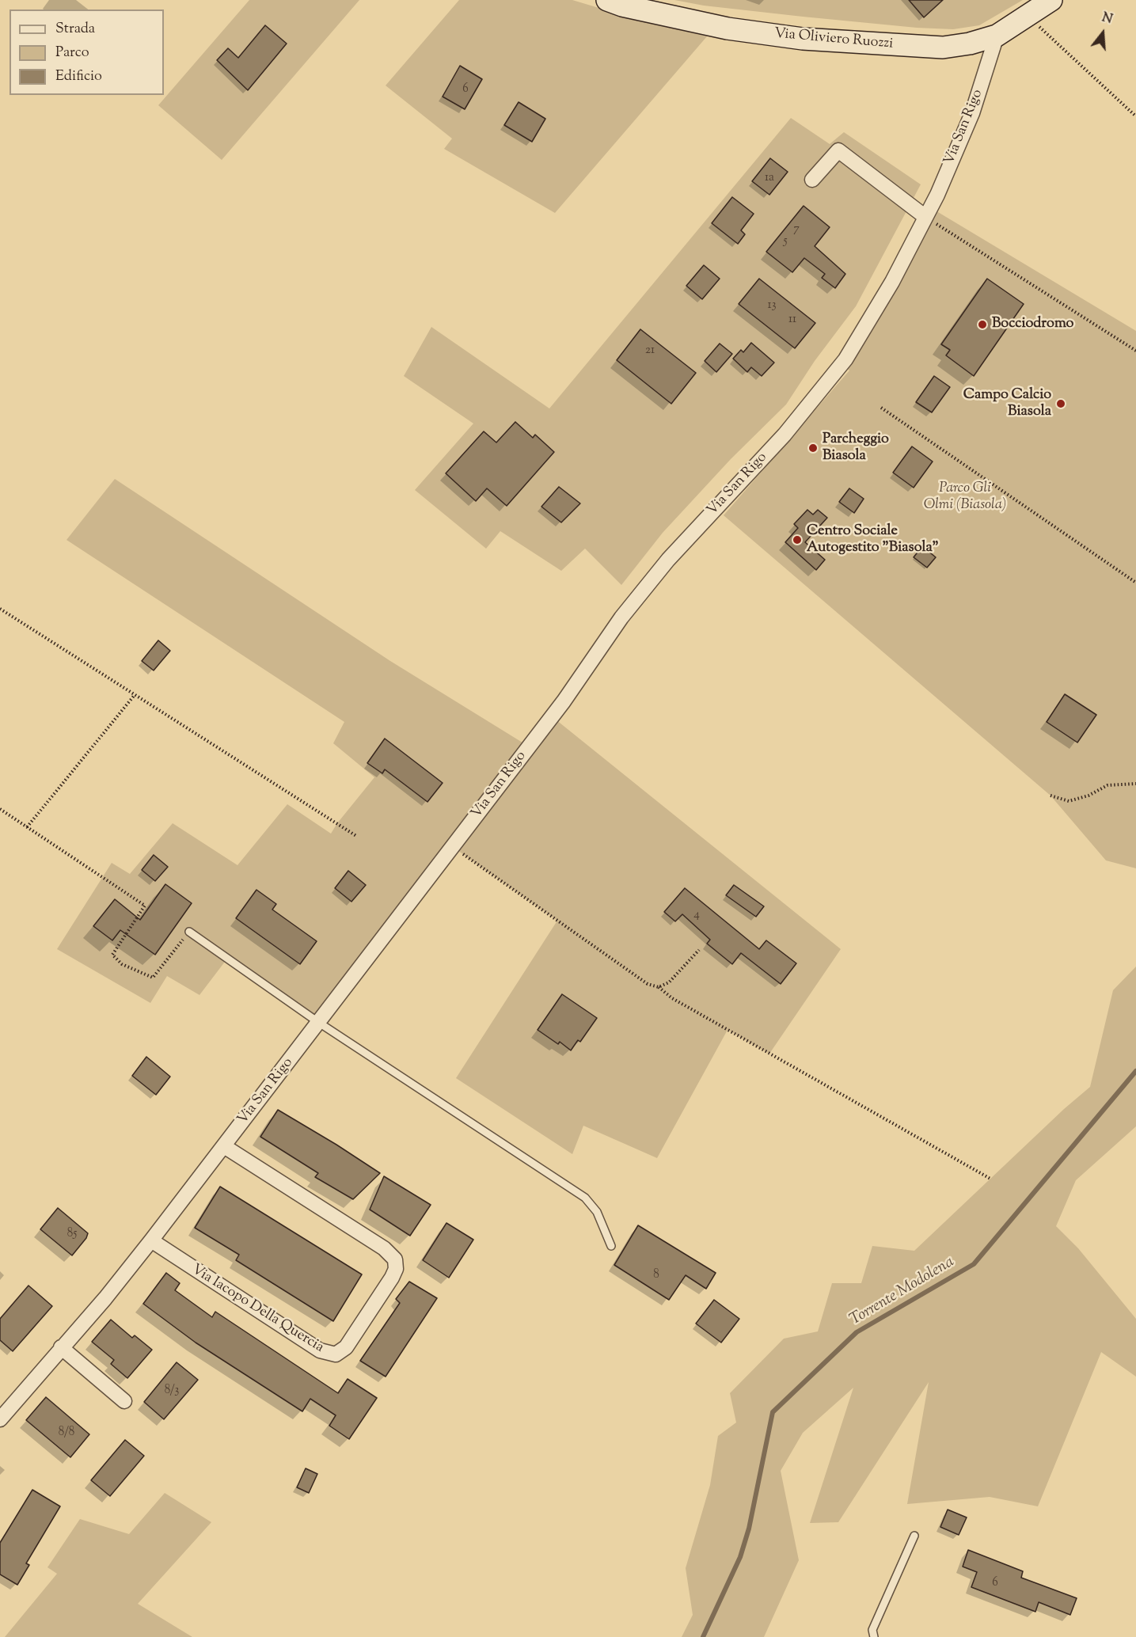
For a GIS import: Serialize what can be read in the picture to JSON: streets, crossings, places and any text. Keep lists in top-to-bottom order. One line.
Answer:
{"streets":{"street":["Via Oliviero Ruozzi","Via San Rigo","Via Iacopo Della Quercia"]},"crossings":[["Via Oliviero Ruozzi","Via San Rigo"],["Via San Rigo","Via Iacopo Della Quercia"]],"water":["Torrente Modolena"],"parks":["Parco Gli Olmi (Biasola)"],"places":["Bocciodromo","Campo Calcio Biasola","Parcheggio Biasola","Centro Sociale Autogestito \"Biasola\""],"house_numbers":["6","1a","7","5","13","11","21","4","85","8","8/3","8/8","6"],"legend":["Strada","Parco","Edificio"],"north":"top"}
